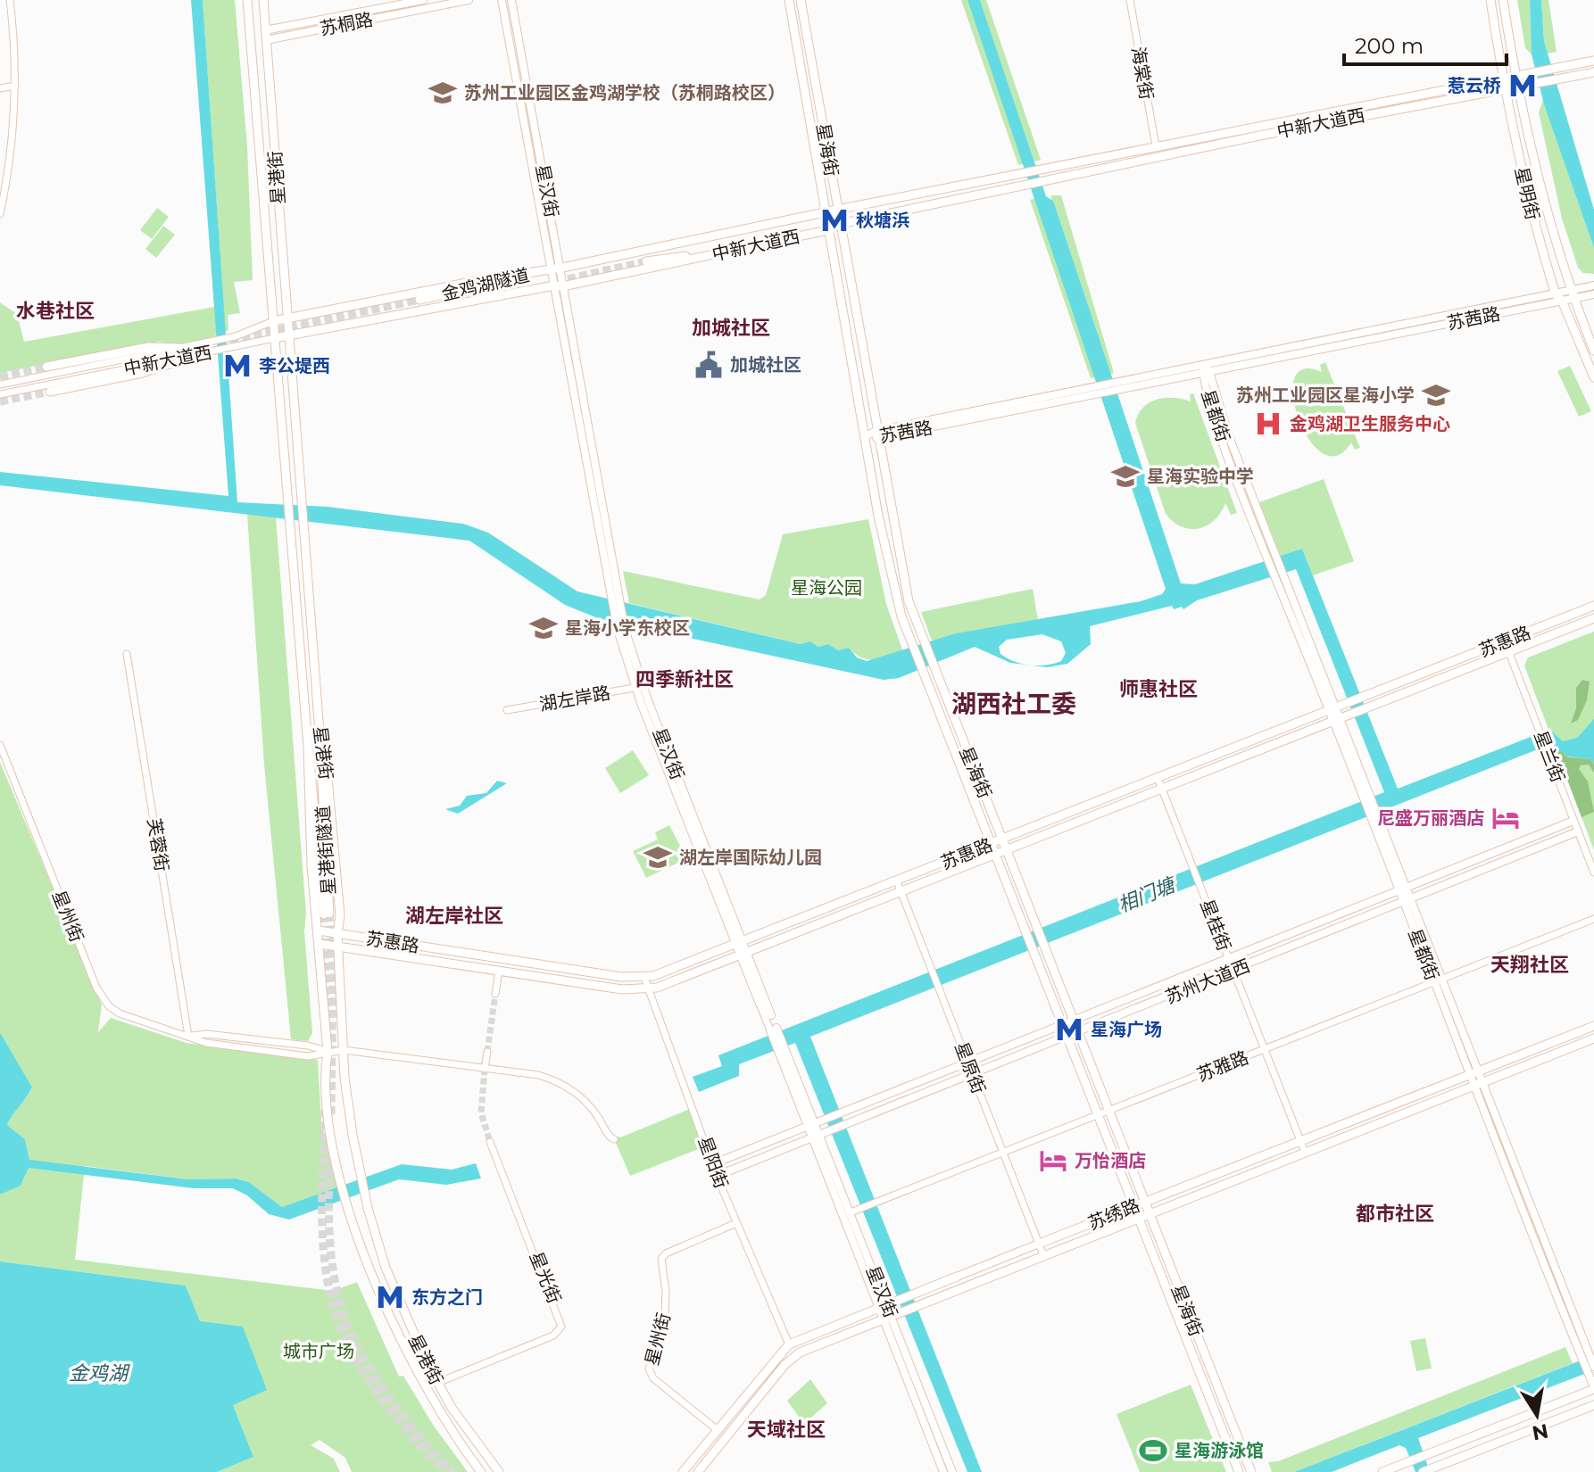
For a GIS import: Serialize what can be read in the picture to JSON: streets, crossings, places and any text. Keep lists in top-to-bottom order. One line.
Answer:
{"streets":{"main road":["苏桐路","中新大道西","星海街","星港街","星汉街","星明街","金鸡湖隧道","苏茜路","星都街","苏惠路","星港街隧道","苏州大道西","苏绣路"],"street":["海棠街","湖左岸路","星兰街","芙蓉街","星州街","星桂街","苏雅路","星原街","星阳街","星光街"]},"crossings":[["苏桐路","星港街"],["海棠街","中新大道西"],["中新大道西","星海街"],["中新大道西","星港街"],["中新大道西","星汉街"],["中新大道西","星明街"],["中新大道西","金鸡湖隧道"],["星海街","苏茜路"],["星海街","苏惠路"],["星海街","苏州大道西"],["星海街","苏雅路"],["星海街","苏绣路"],["星港街","苏惠路"],["星港街","星港街隧道"],["星港街","星州街"],["星港街","星光街"],["星汉街","金鸡湖隧道"],["星汉街","苏惠路"],["星汉街","湖左岸路"],["星汉街","苏州大道西"],["星汉街","苏雅路"],["星汉街","苏绣路"],["星明街","苏茜路"],["苏茜路","星都街"],["星都街","苏惠路"],["星都街","苏州大道西"],["星都街","苏雅路"],["星都街","苏绣路"],["苏惠路","星兰街"],["苏惠路","星桂街"],["苏惠路","星原街"],["苏惠路","星阳街"],["星兰街","苏州大道西"],["芙蓉街","星州街"],["星州街","星阳街"],["星州街","苏绣路"],["星桂街","苏州大道西"],["星桂街","苏雅路"],["星桂街","苏绣路"],["苏州大道西","星原街"],["苏州大道西","星阳街"],["苏雅路","星原街"],["星原街","苏绣路"],["星阳街","苏绣路"]],"districts":["水巷社区","加城社区","四季新社区","师惠社区","湖西社工委","湖左岸社区","天翔社区","都市社区","天域社区"],"water":["相门塘","金鸡湖"],"parks":["星海公园","城市广场"],"places":{"metro station":["惹云桥","秋塘浜","李公堤西","星海广场","东方之门"],"school or university":["苏州工业园区金鸡湖学校（苏桐路校区）","苏州工业园区星海小学","星海实验中学","星海小学东校区","湖左岸国际幼儿园"],"public building":["加城社区"],"hospital":["金鸡湖卫生服务中心"],"hotel":["尼盛万丽酒店","万怡酒店"],"sports":["星海游泳馆"]},"scale_bar":"200 m","north":"bottom"}
